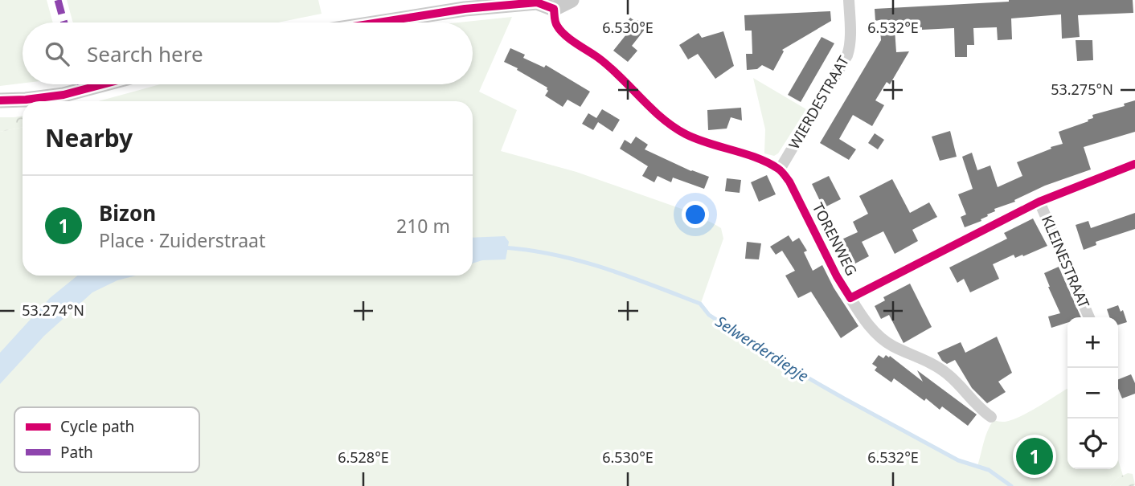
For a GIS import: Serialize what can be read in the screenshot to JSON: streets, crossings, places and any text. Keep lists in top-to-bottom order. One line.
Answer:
{"streets":{"street":["WIERDESTRAAT","TORENWEG","KLEINESTRAAT"]},"crossings":[["WIERDESTRAAT","TORENWEG"],["TORENWEG","KLEINESTRAAT"]],"water":["Selwerderdiepje"],"legend":["Cycle path","Path"],"page":{"search":"Search here","heading":"Nearby","list":[{"mark":"1","name":"Bizon","note":"Place · Zuiderstraat","value":"210 m"}],"map_buttons":["+","−"],"pins":"1"},"coordinates":["6.530°E","6.532°E","53.275°N","53.274°N","6.528°E"]}
